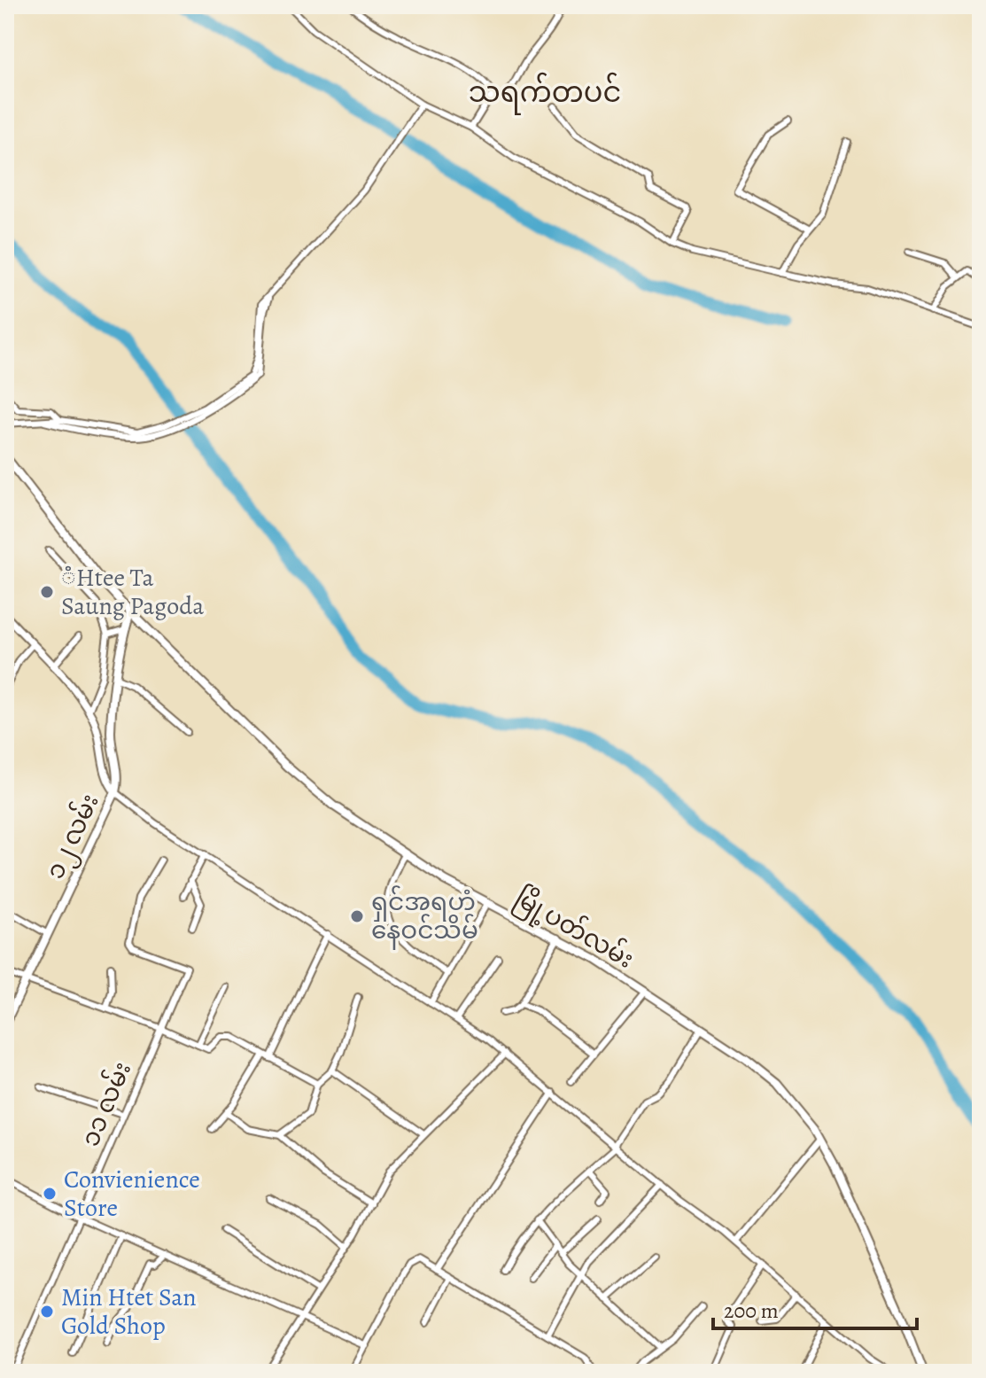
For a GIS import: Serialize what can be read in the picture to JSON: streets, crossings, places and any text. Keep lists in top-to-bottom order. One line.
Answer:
{"streets":{"main road":["၁၂ လမ်း","မြို့ပတ်လမ်း"],"street":["၁၁ လမ်း"]},"crossings":[["၁၂ လမ်း","မြို့ပတ်လမ်း"]],"districts":["သရက်တပင်"],"places":["ံHtee Ta Saung Pagoda","ရှင်အရဟံ နေဝင်သိမ်","Convienience Store","Min Htet San Gold Shop"],"scale_bar":"200 m"}
